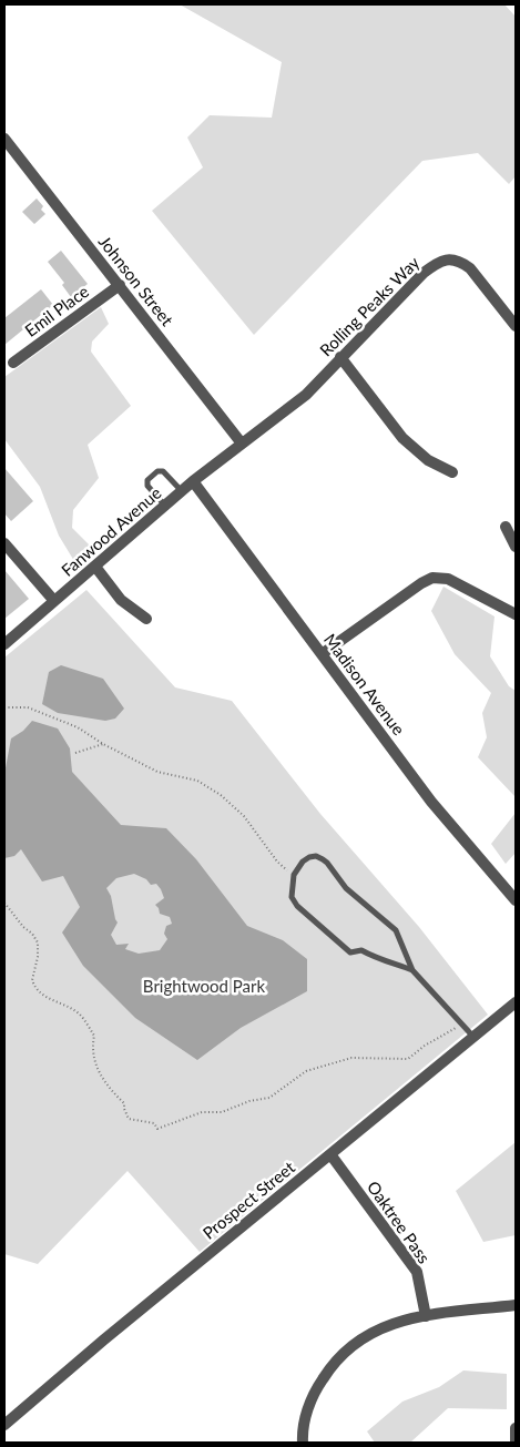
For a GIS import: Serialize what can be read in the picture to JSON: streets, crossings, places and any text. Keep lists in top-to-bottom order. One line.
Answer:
{"streets":{"street":["Johnson Street","Rolling Peaks Way","Emil Place","Fanwood Avenue","Madison Avenue","Prospect Street","Oaktree Pass"]},"crossings":[["Johnson Street","Rolling Peaks Way"],["Johnson Street","Emil Place"],["Johnson Street","Fanwood Avenue"],["Rolling Peaks Way","Fanwood Avenue"],["Fanwood Avenue","Madison Avenue"],["Prospect Street","Oaktree Pass"]],"parks":["Brightwood Park"]}
